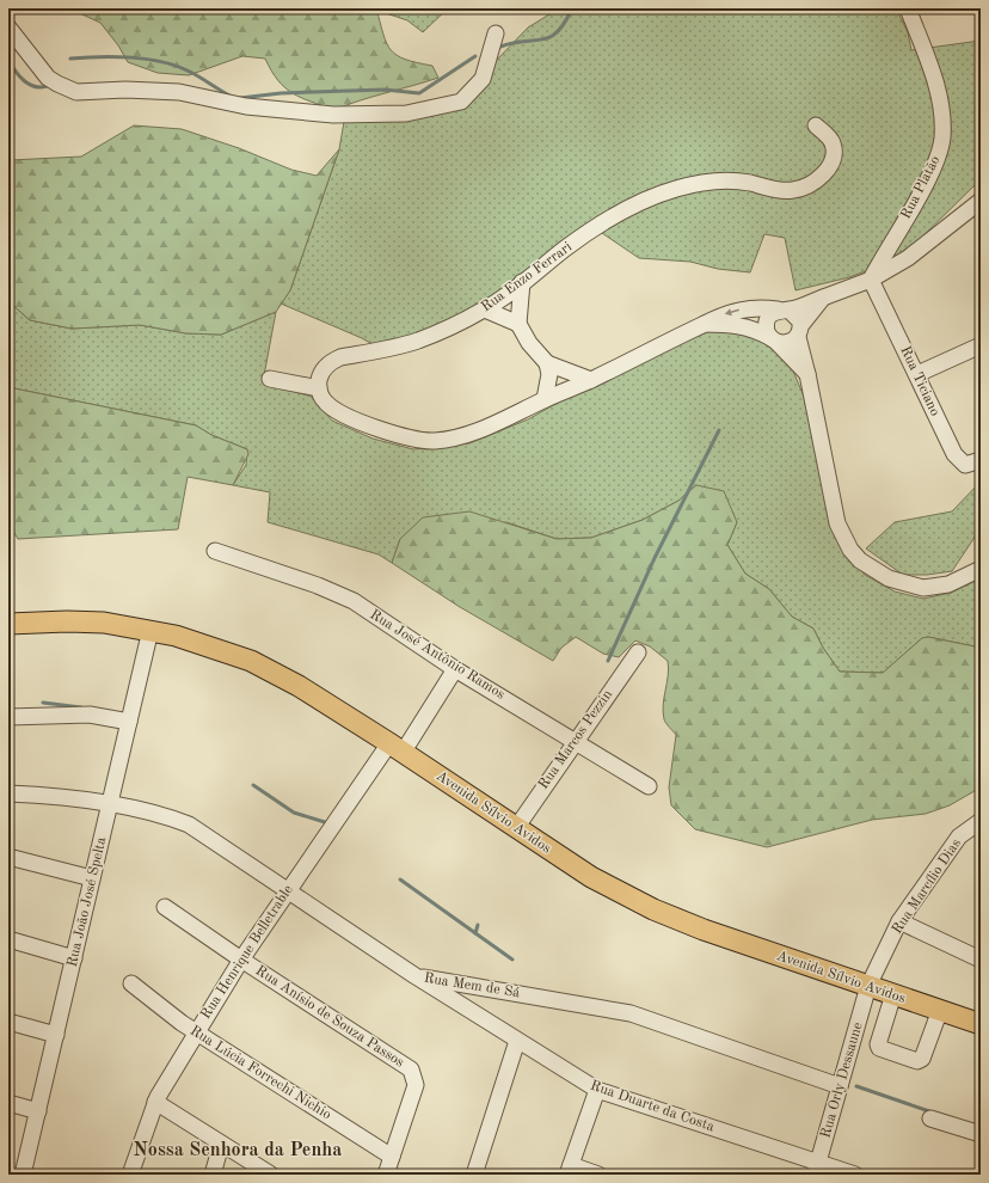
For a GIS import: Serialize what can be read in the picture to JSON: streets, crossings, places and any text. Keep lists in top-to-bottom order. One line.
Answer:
{"streets":{"main road":["Avenida Sílvio Avidos"],"street":["Rua Platão","Rua Enzo Ferrari","Rua Ticiano","Rua José Antônio Ramos","Rua Marcos Pezzin","Rua Marcílio Dias","Rua João José Spelta","Rua Henrique Belletrable","Rua Mem de Sá","Rua Anísio de Souza Passos","Rua Lúcia Forrechi Nichio","Rua Orly Dessaune","Rua Duarte da Costa"]},"crossings":[["Rua Platão","Rua Ticiano"],["Rua José Antônio Ramos","Rua Marcos Pezzin"],["Rua José Antônio Ramos","Rua Henrique Belletrable"],["Rua Marcos Pezzin","Avenida Sílvio Avidos"],["Avenida Sílvio Avidos","Rua Marcílio Dias"],["Avenida Sílvio Avidos","Rua João José Spelta"],["Avenida Sílvio Avidos","Rua Henrique Belletrable"],["Avenida Sílvio Avidos","Rua Orly Dessaune"],["Rua Marcílio Dias","Rua Orly Dessaune"],["Rua João José Spelta","Rua Mem de Sá"],["Rua Henrique Belletrable","Rua Mem de Sá"],["Rua Henrique Belletrable","Rua Anísio de Souza Passos"],["Rua Henrique Belletrable","Rua Lúcia Forrechi Nichio"],["Rua Mem de Sá","Rua Orly Dessaune"],["Rua Mem de Sá","Rua Duarte da Costa"],["Rua Anísio de Souza Passos","Rua Lúcia Forrechi Nichio"],["Rua Orly Dessaune","Rua Duarte da Costa"]],"districts":["Nossa Senhora da Penha"]}
